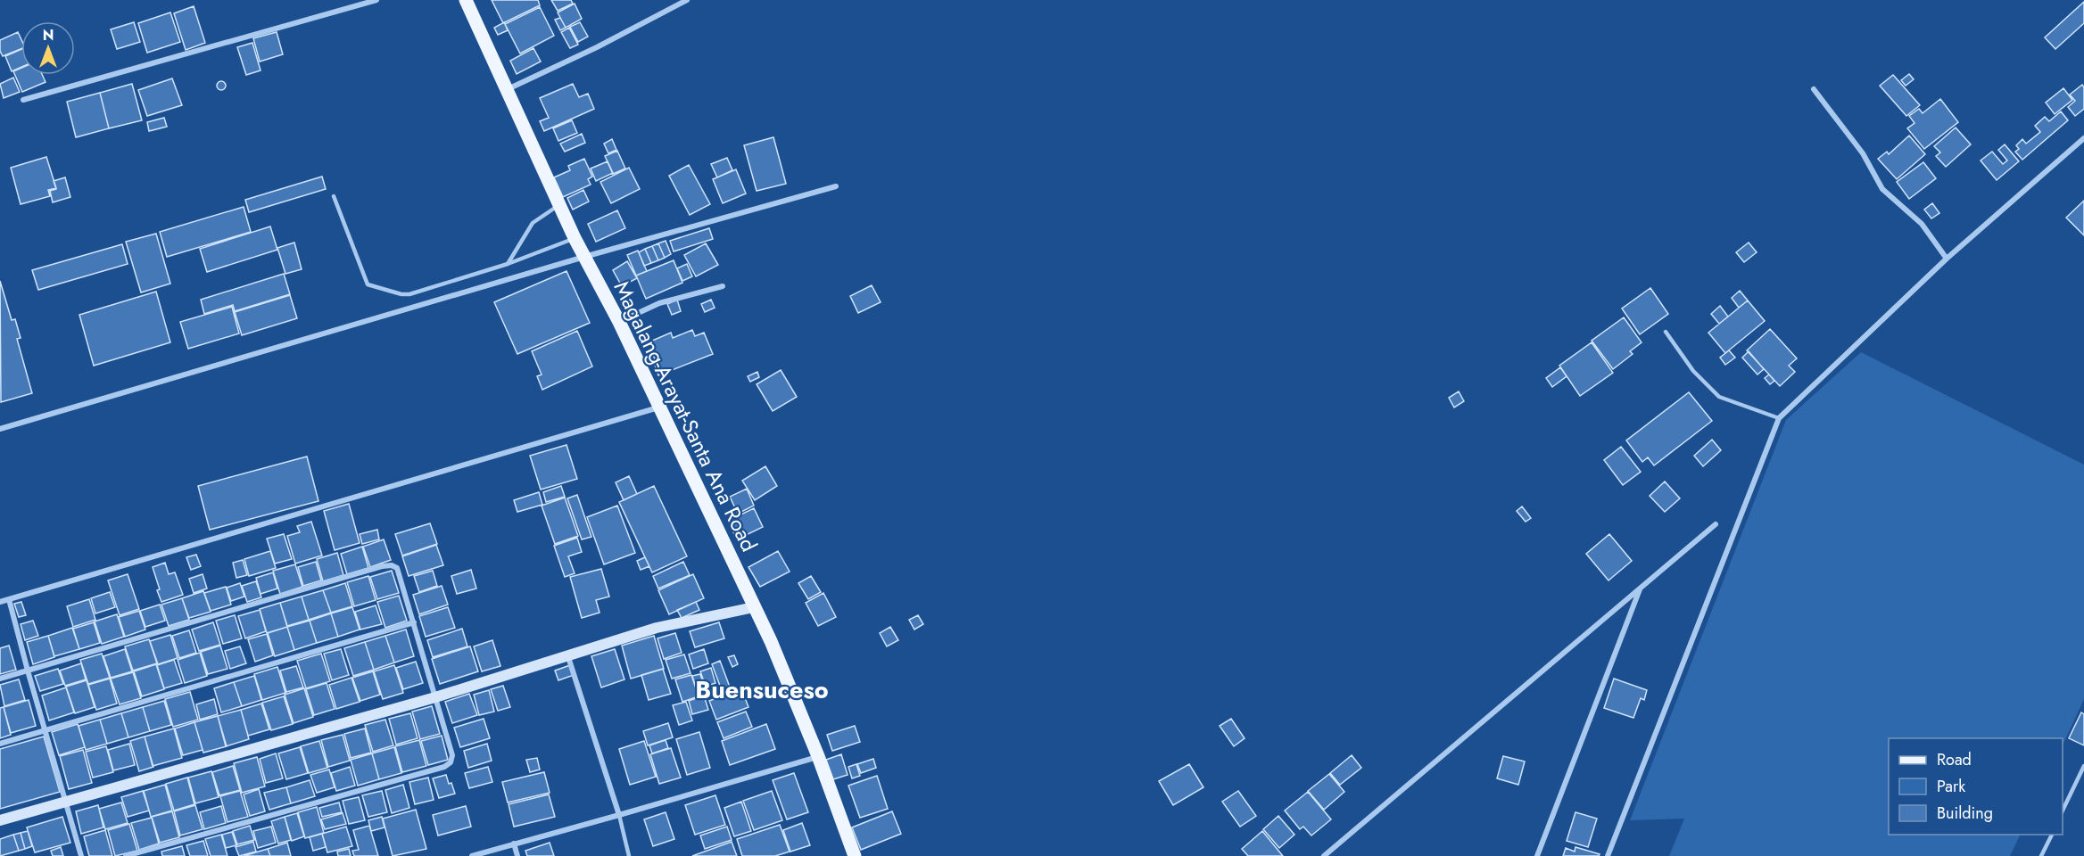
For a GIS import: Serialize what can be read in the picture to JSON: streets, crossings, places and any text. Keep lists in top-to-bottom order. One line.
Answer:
{"streets":{"main road":["Magalang-Arayat-Santa Ana Road"]},"districts":["Buensuceso"],"legend":["Road","Park","Building"],"north":"top"}
